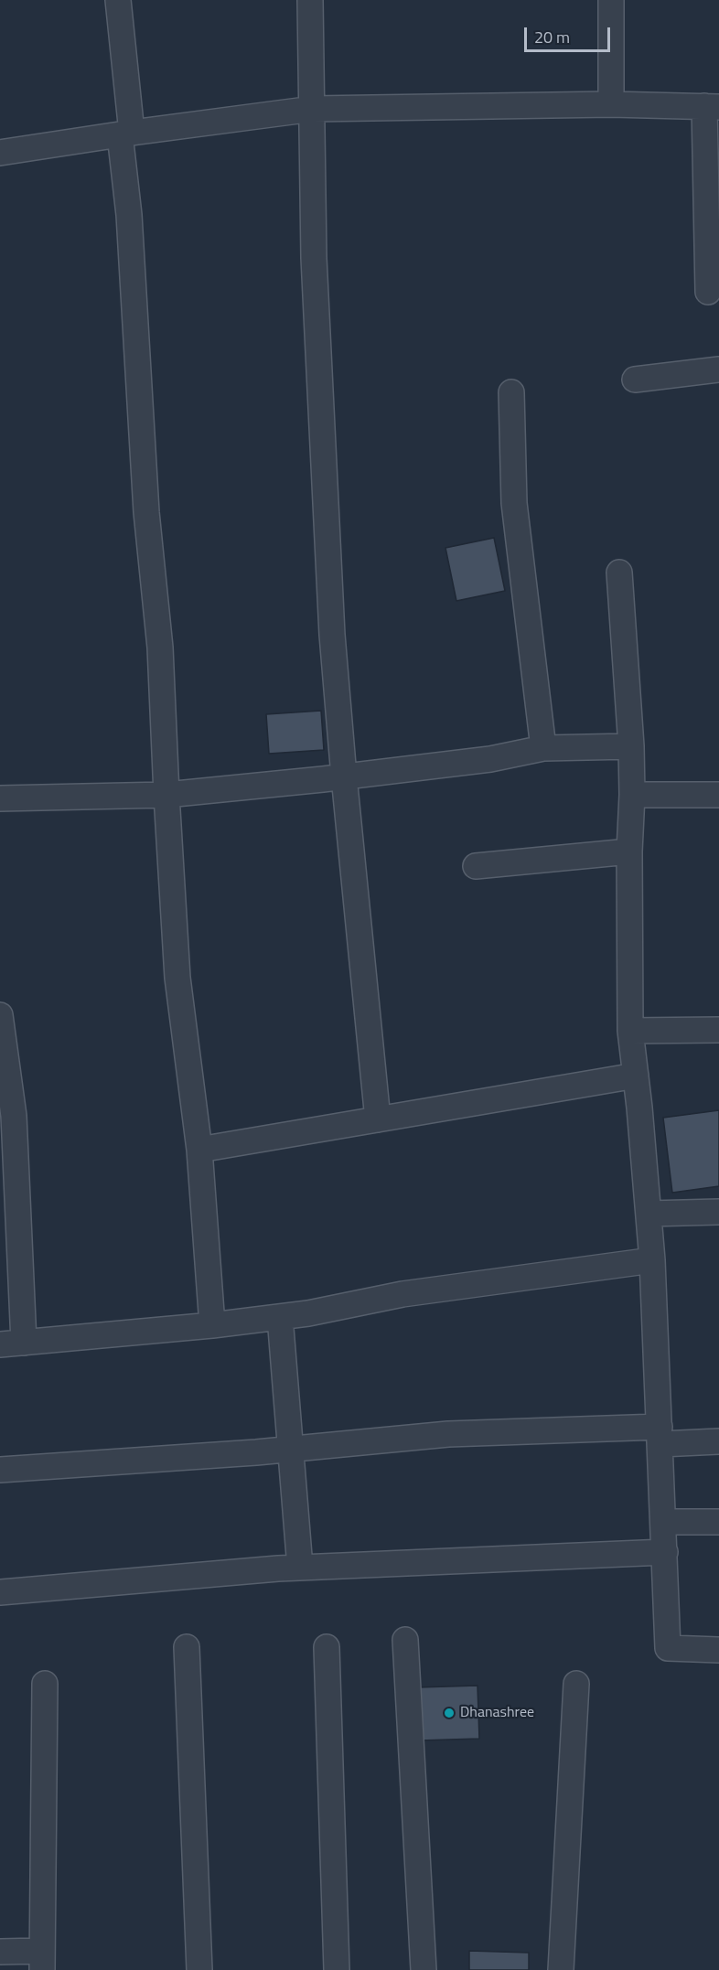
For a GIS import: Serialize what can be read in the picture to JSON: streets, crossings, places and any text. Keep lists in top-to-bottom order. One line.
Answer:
{"places":["Dhanashree"],"scale_bar":"20 m"}
